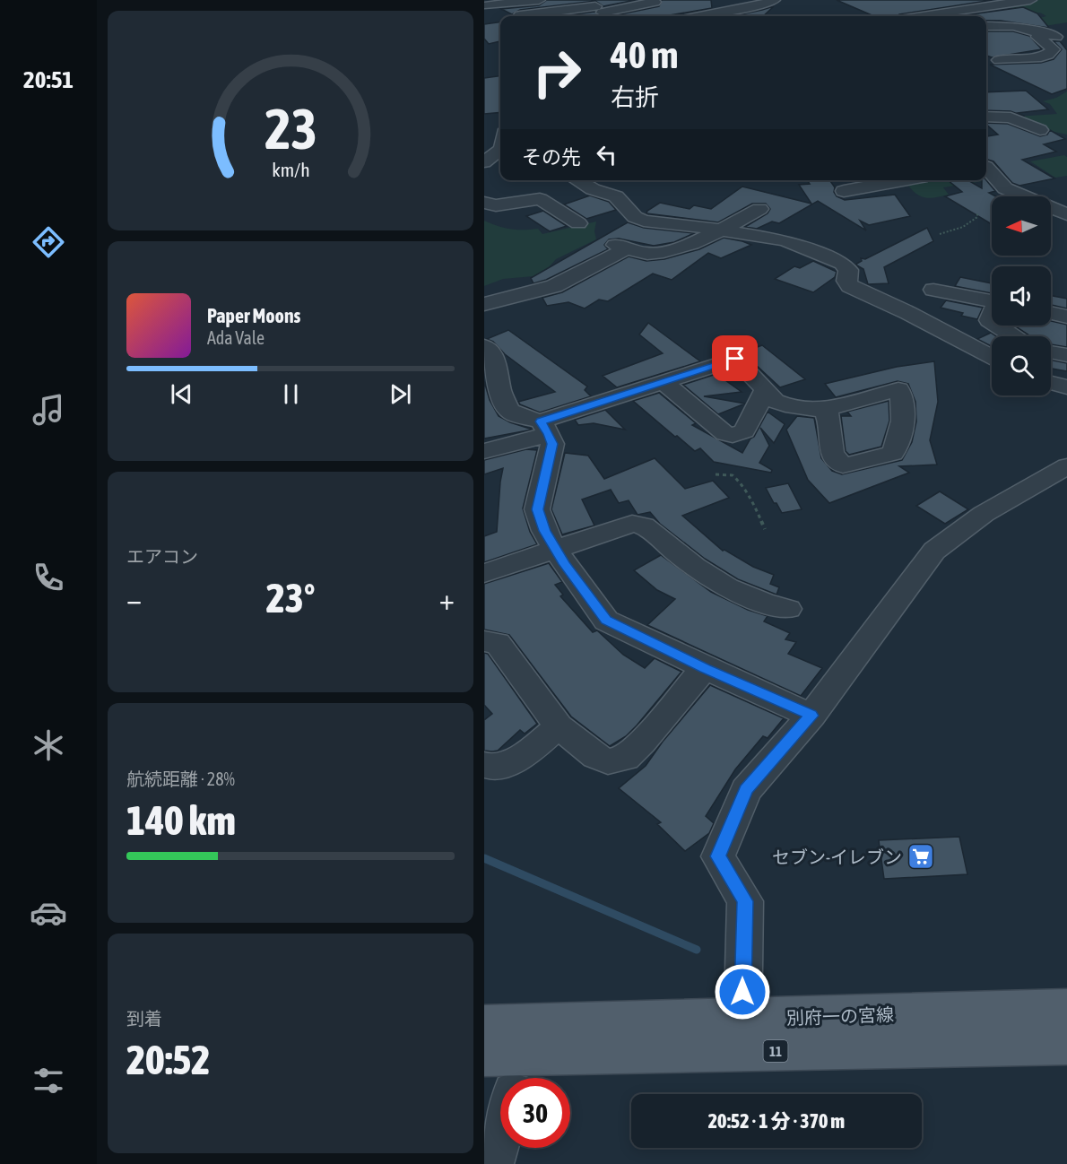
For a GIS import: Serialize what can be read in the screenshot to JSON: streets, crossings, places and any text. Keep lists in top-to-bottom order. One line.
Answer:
{"streets":{"main road":["別府一の宮線","11"]},"places":{"supermarket":["セブン-イレブン"]},"north":"left","page":{"tabs":"20:51","turn":["40 m","右折"],"then":"その先","song":["Paper Moons","Ada Vale"],"tile":["エアコン",["航続距離 · 28%","140 km"],["到着","20:52"]],"heat":["−","23°","+"],"limit":"30","trip":"20:52 · 1 分 · 370 m","gauge":["23","km/h"]}}
